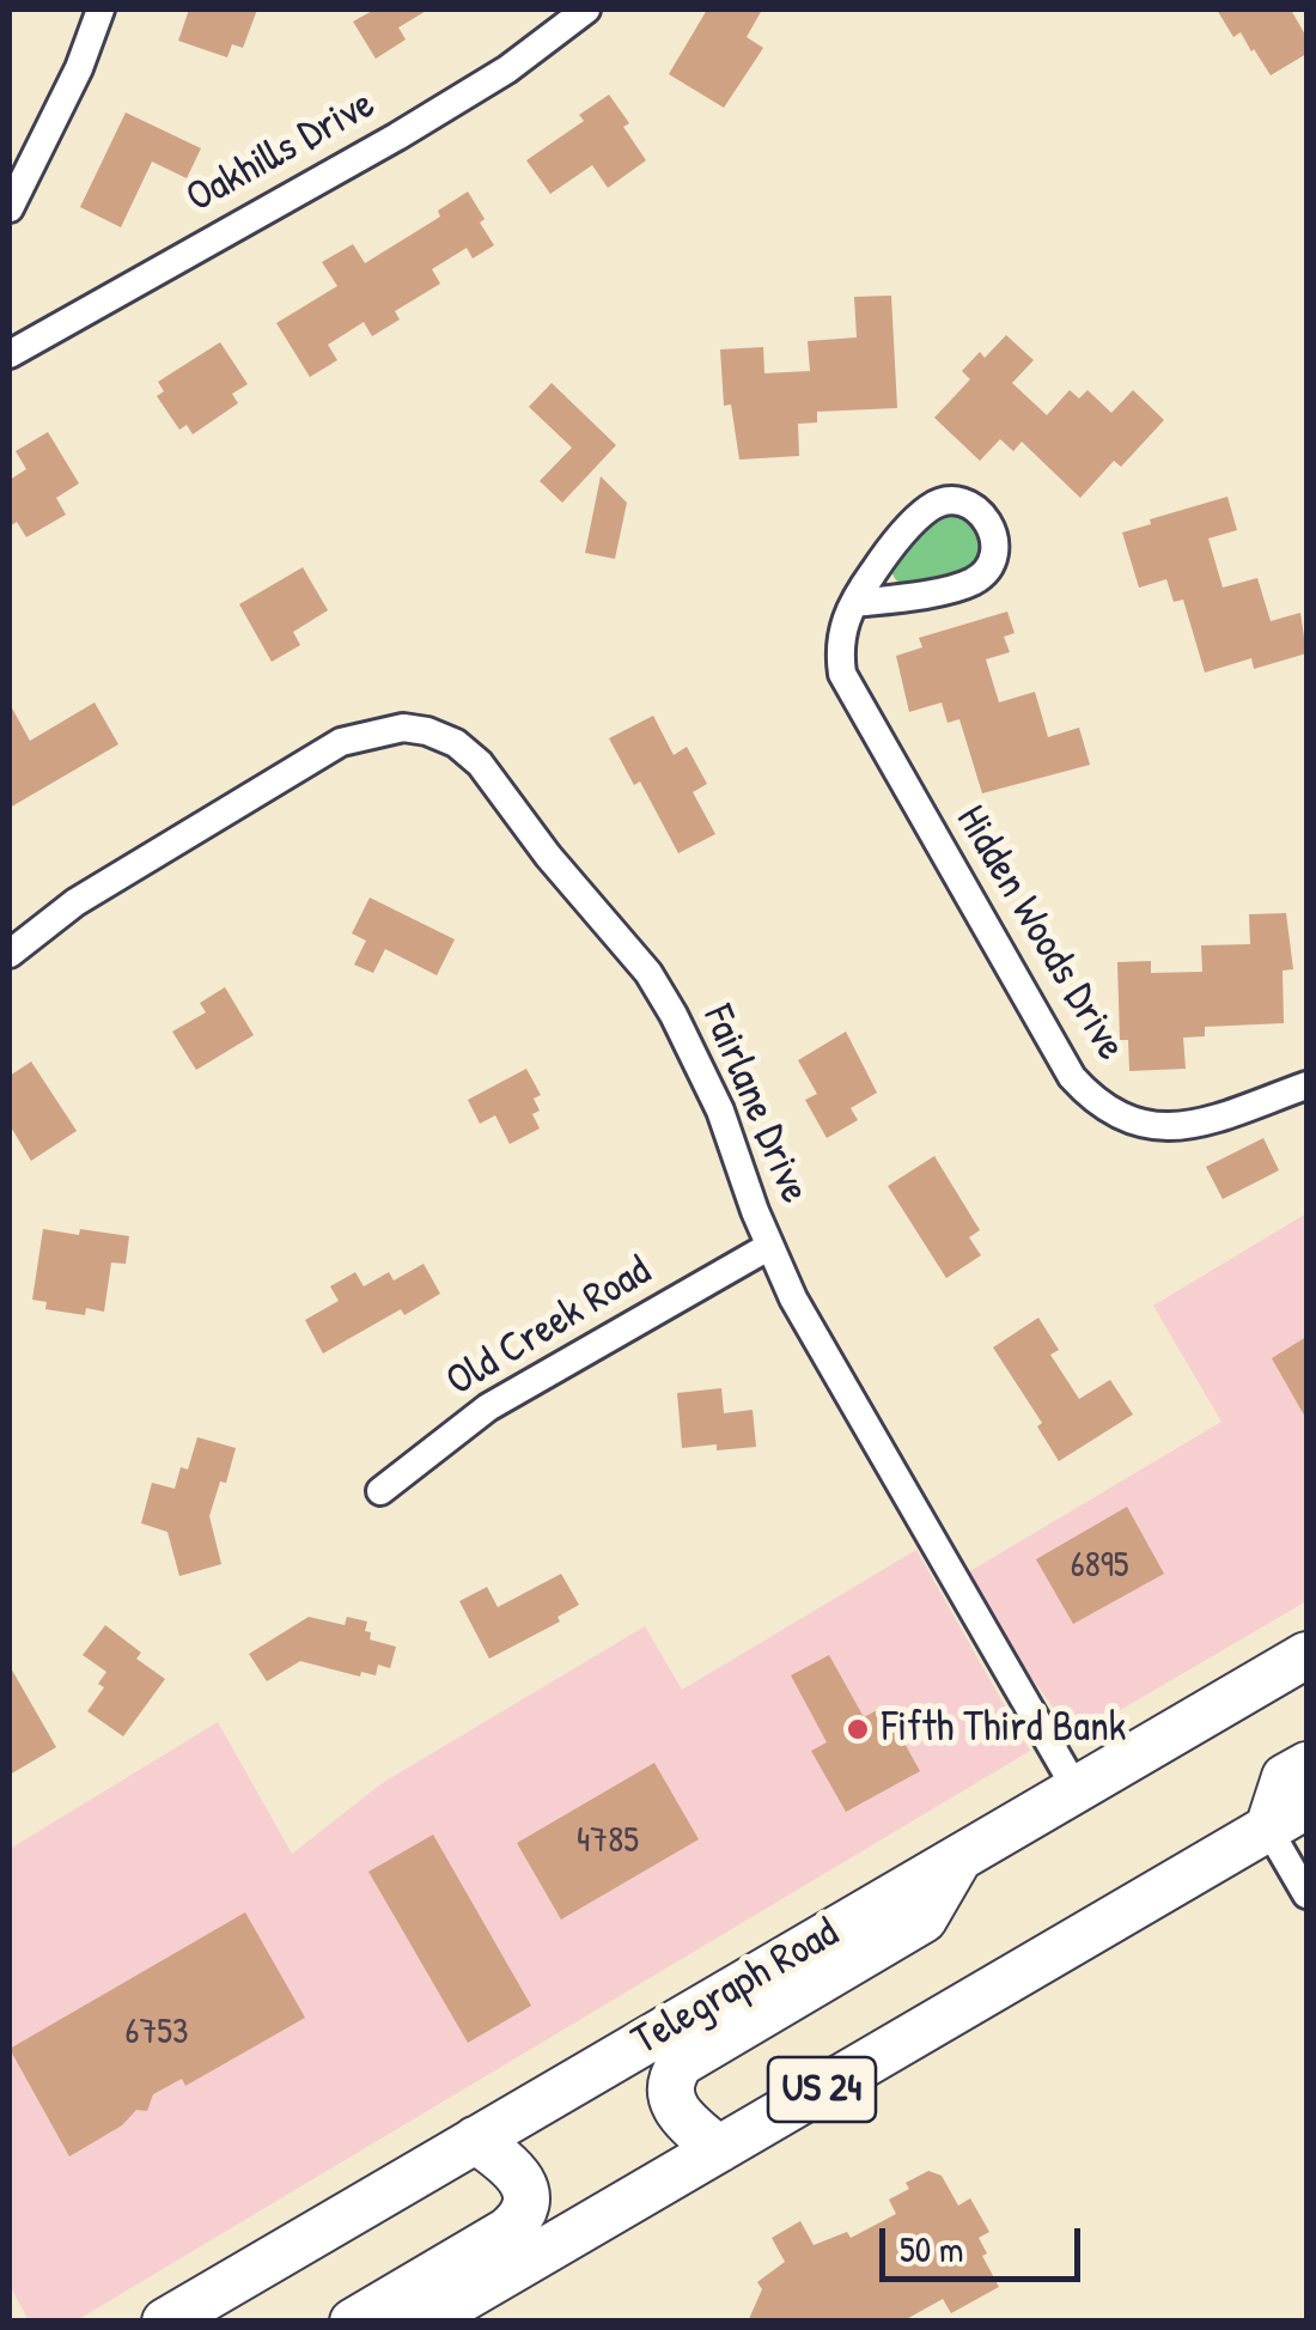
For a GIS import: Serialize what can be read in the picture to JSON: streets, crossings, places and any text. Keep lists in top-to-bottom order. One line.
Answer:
{"streets":{"highway":["Telegraph Road","US 24"],"street":["Oakhills Drive","Hidden Woods Drive","Fairlane Drive","Old Creek Road"]},"crossings":[["Fairlane Drive","Old Creek Road"],["Fairlane Drive","Telegraph Road"]],"places":["Fifth Third Bank"],"house_numbers":["6895","4785","6753"],"scale_bar":"50 m"}
